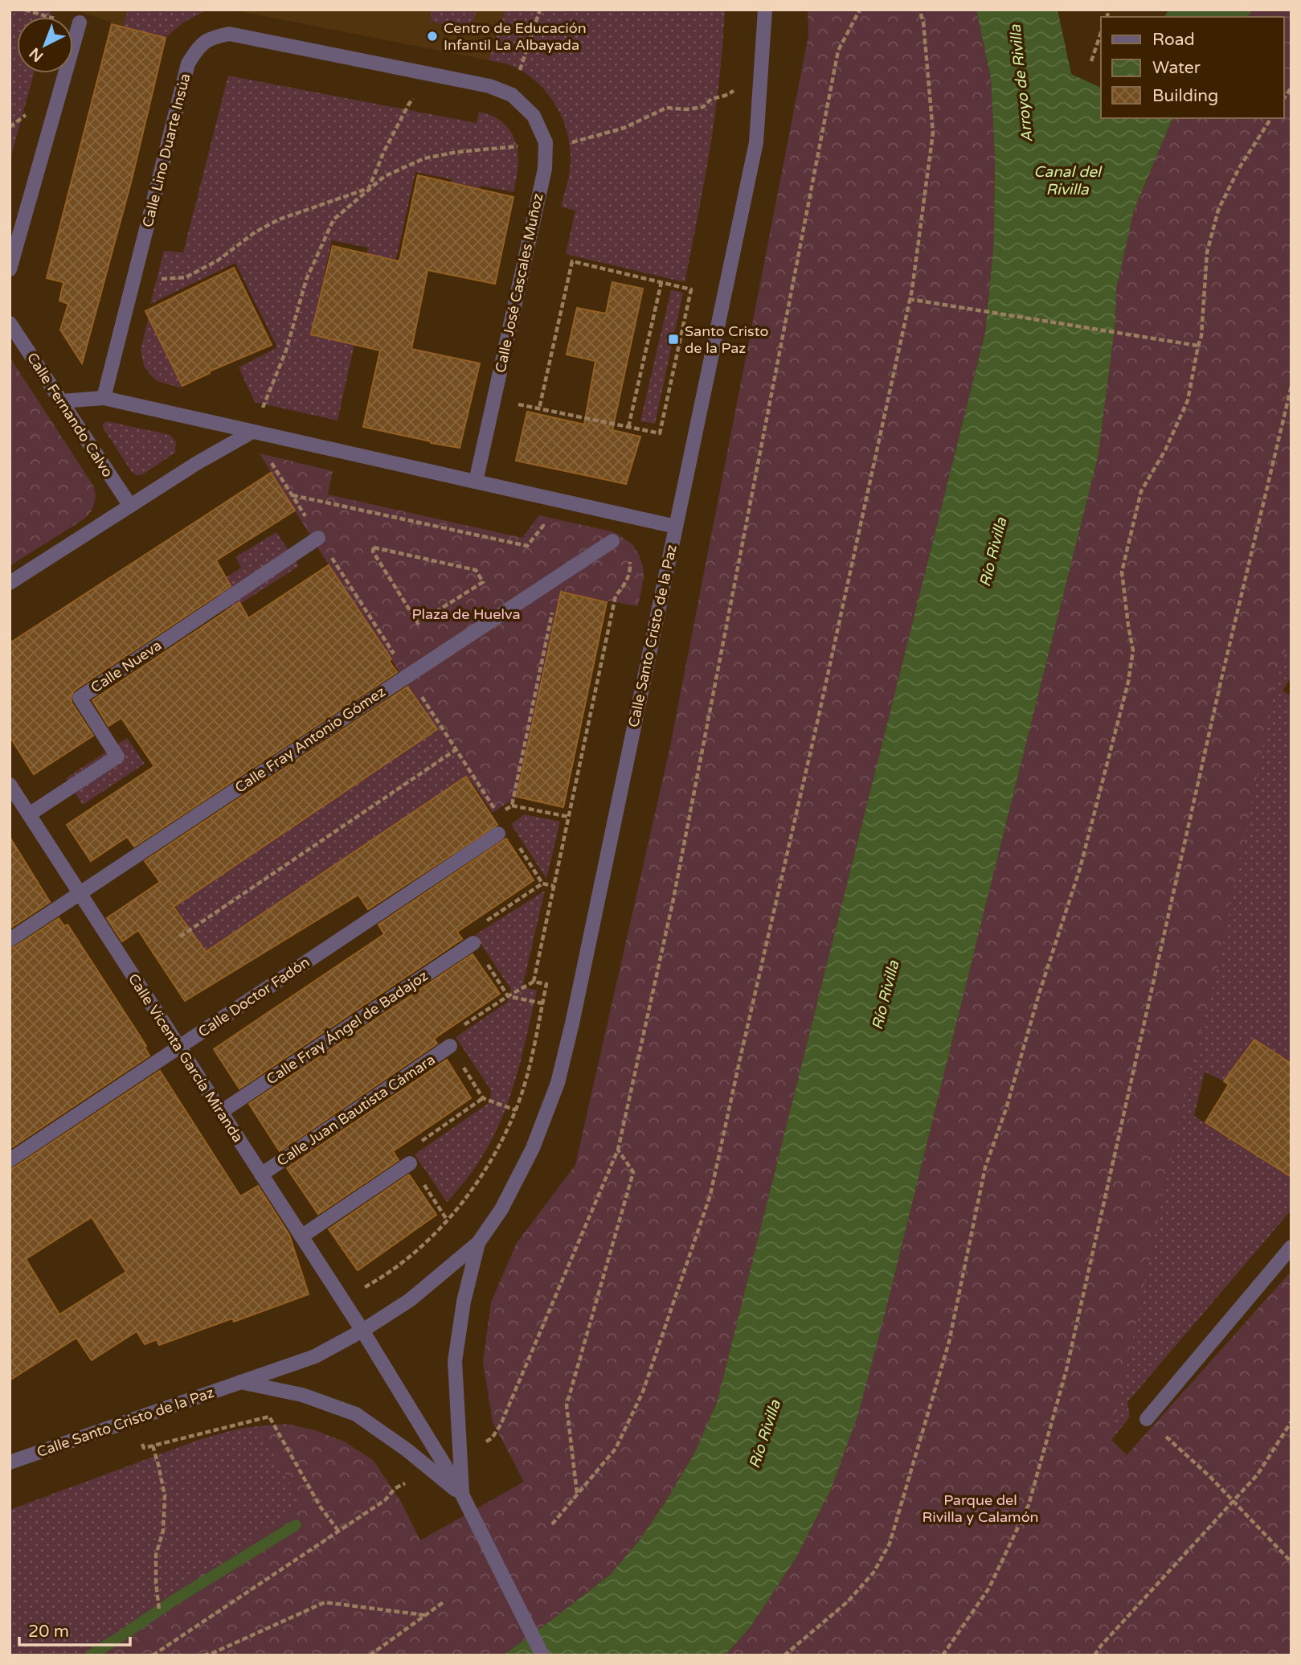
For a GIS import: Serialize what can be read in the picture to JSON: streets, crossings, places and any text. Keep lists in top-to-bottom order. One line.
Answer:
{"streets":{"street":["Calle Lino Duarte Insúa","Calle José Cascales Muñoz","Calle Fernando Calvo","Calle Santo Cristo de la Paz","Calle Nueva","Calle Fray Antonio Gómez","Calle Doctor Fadón","Calle Fray Ángel de Badajoz","Calle Vicenta García Miranda","Calle Juan Bautista Cámara"]},"crossings":[["Calle Lino Duarte Insúa","Calle José Cascales Muñoz"],["Calle Santo Cristo de la Paz","Calle Vicenta García Miranda"],["Calle Nueva","Calle Vicenta García Miranda"],["Calle Fray Antonio Gómez","Calle Vicenta García Miranda"],["Calle Doctor Fadón","Calle Vicenta García Miranda"],["Calle Fray Ángel de Badajoz","Calle Vicenta García Miranda"],["Calle Vicenta García Miranda","Calle Juan Bautista Cámara"]],"water":["Arroyo de Rivilla","Canal del Rivilla","Río Rivilla"],"parks":["Plaza de Huelva","Parque del Rivilla y Calamón"],"places":{"other":["Centro de Educación Infantil La Albayada"],"transit":["Santo Cristo de la Paz"]},"legend":["Road","Water","Building"],"scale_bar":"20 m","north":"bottom left"}
